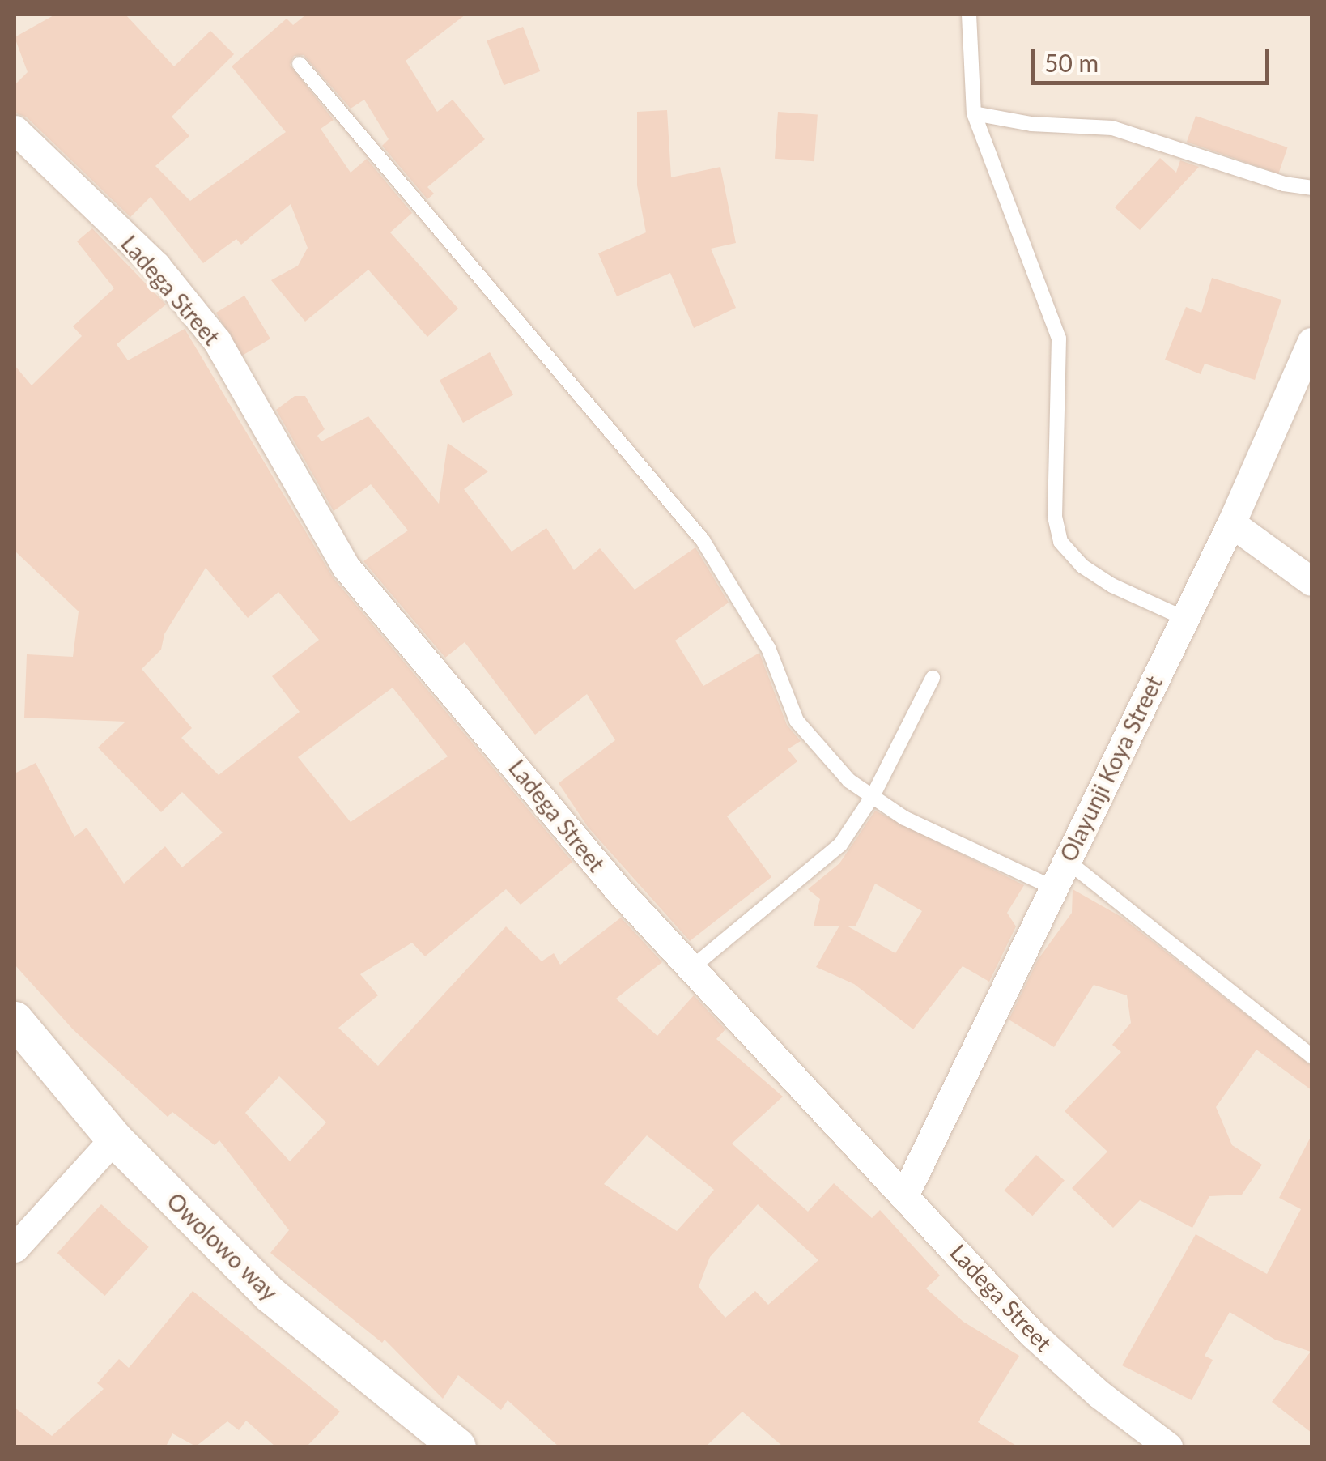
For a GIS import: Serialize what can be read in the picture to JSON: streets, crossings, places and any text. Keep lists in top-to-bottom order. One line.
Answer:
{"streets":{"street":["Ladega Street","Olayunji Koya Street","Owolowo way"]},"crossings":[["Ladega Street","Olayunji Koya Street"]],"scale_bar":"50 m"}
